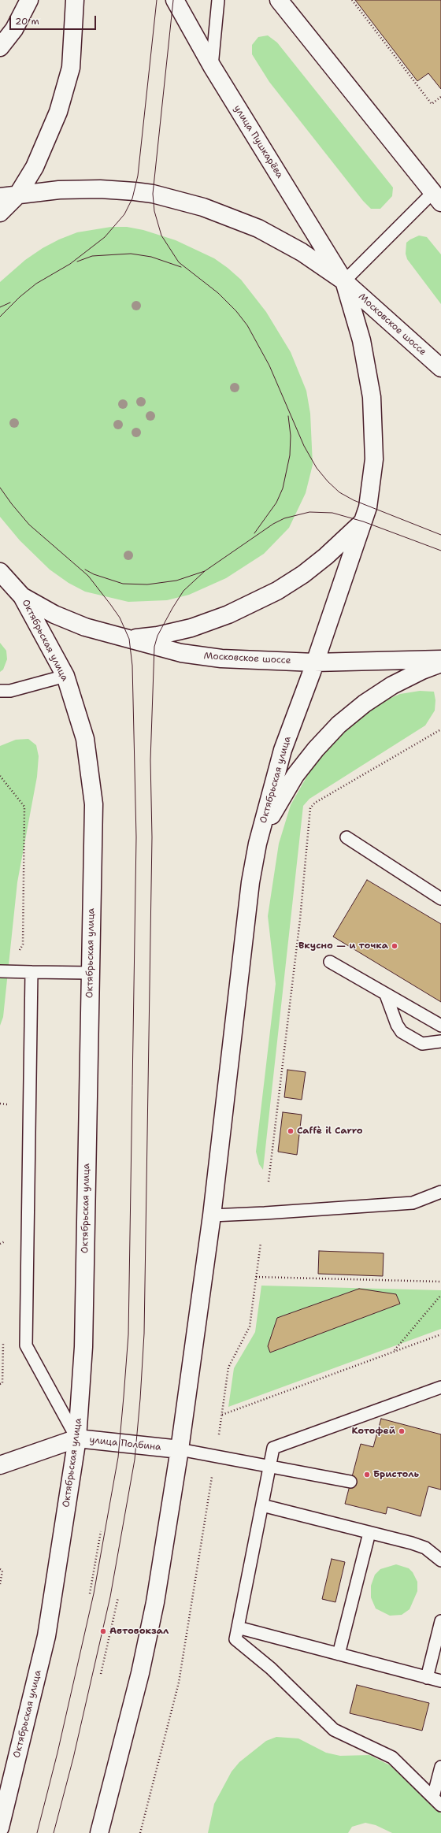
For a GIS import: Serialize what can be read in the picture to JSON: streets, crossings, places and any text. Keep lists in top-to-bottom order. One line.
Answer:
{"streets":{"main road":["улица Пушкарёва","Московское шоссе","Октябрьская улица","улица Полбина"]},"crossings":[["улица Пушкарёва","Московское шоссе"],["улица Пушкарёва","Октябрьская улица"],["Московское шоссе","Октябрьская улица"],["Октябрьская улица","улица Полбина"]],"places":["Вкусно — и точка","Caffè il Carro","Котофей","Бристоль","Автовокзал"],"scale_bar":"20 m"}
